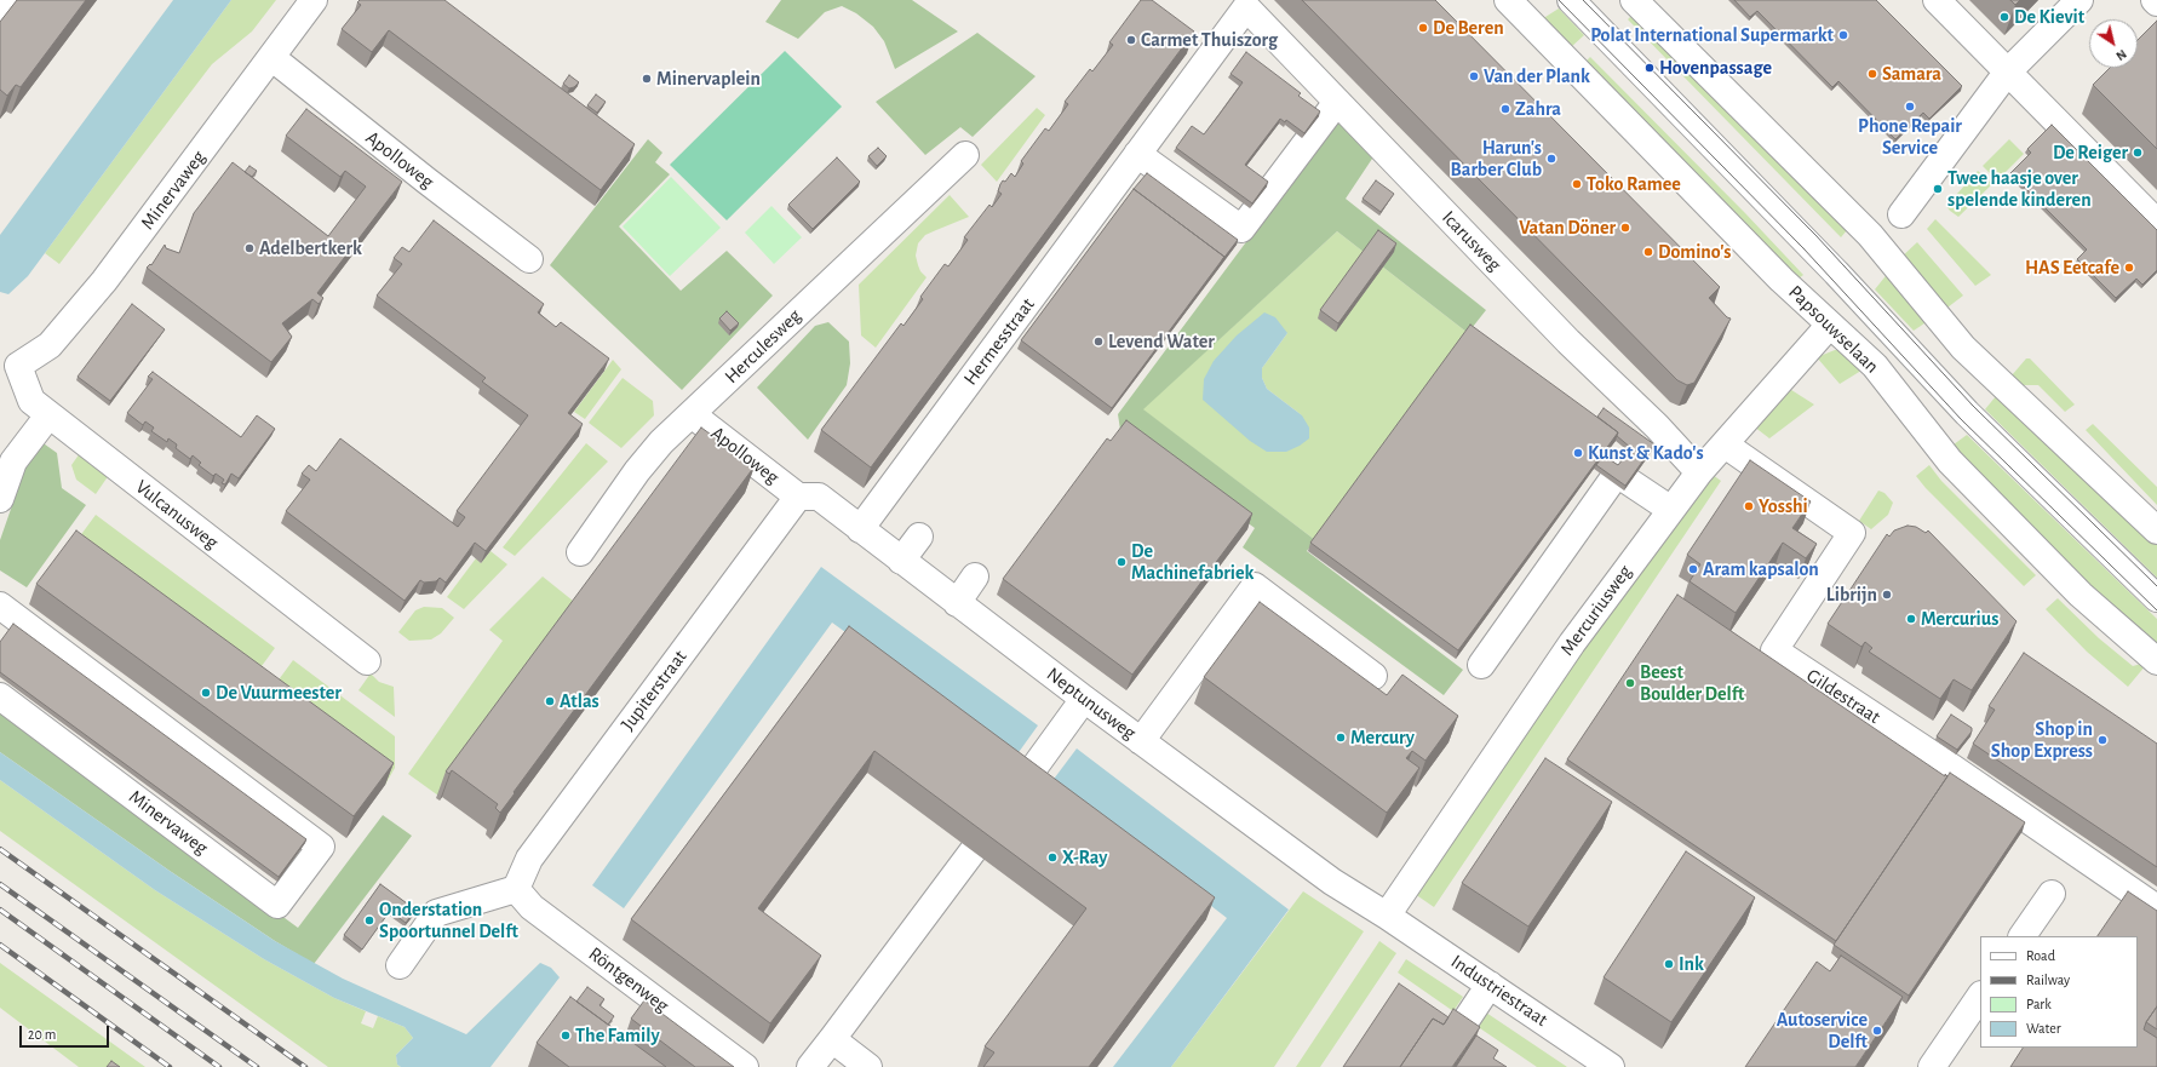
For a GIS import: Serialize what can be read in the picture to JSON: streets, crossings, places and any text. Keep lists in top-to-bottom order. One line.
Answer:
{"streets":{"street":["Apolloweg","Minervaweg","Icarusweg","Papsouwselaan","Hermesstraat","Herculesweg","Vulcanusweg","Mercuriusweg","Jupiterstraat","Gildestraat","Neptunusweg","Röntgenweg","Industriestraat"]},"crossings":[["Apolloweg","Minervaweg"],["Apolloweg","Herculesweg"],["Apolloweg","Jupiterstraat"],["Apolloweg","Neptunusweg"],["Minervaweg","Vulcanusweg"],["Icarusweg","Hermesstraat"],["Icarusweg","Mercuriusweg"],["Papsouwselaan","Mercuriusweg"],["Hermesstraat","Neptunusweg"],["Mercuriusweg","Gildestraat"],["Mercuriusweg","Neptunusweg"],["Mercuriusweg","Industriestraat"],["Jupiterstraat","Neptunusweg"],["Jupiterstraat","Röntgenweg"],["Neptunusweg","Industriestraat"]],"places":["De Kievit","De Beren","Polat International Supermarkt","Carmet Thuiszorg","Hovenpassage","Samara","Van der Plank","Minervaplein","Phone Repair Service","Zahra","De Reiger","Harun's Barber Club","Toko Ramee","Twee haasje over spelende kinderen","Vatan Döner","Adelbertkerk","Domino's","HAS Eetcafe","Levend Water","Kunst & Kado's","Yosshi","De Machinefabriek","Aram kapsalon","Librijn","Mercurius","Beest Boulder Delft","De Vuurmeester","Atlas","Mercury","Shop in Shop Express","X-Ray","Onderstation Spoortunnel Delft","Ink","Autoservice Delft","The Family"],"legend":["Road","Railway","Park","Water"],"scale_bar":"20 m","north":"bottom right"}
